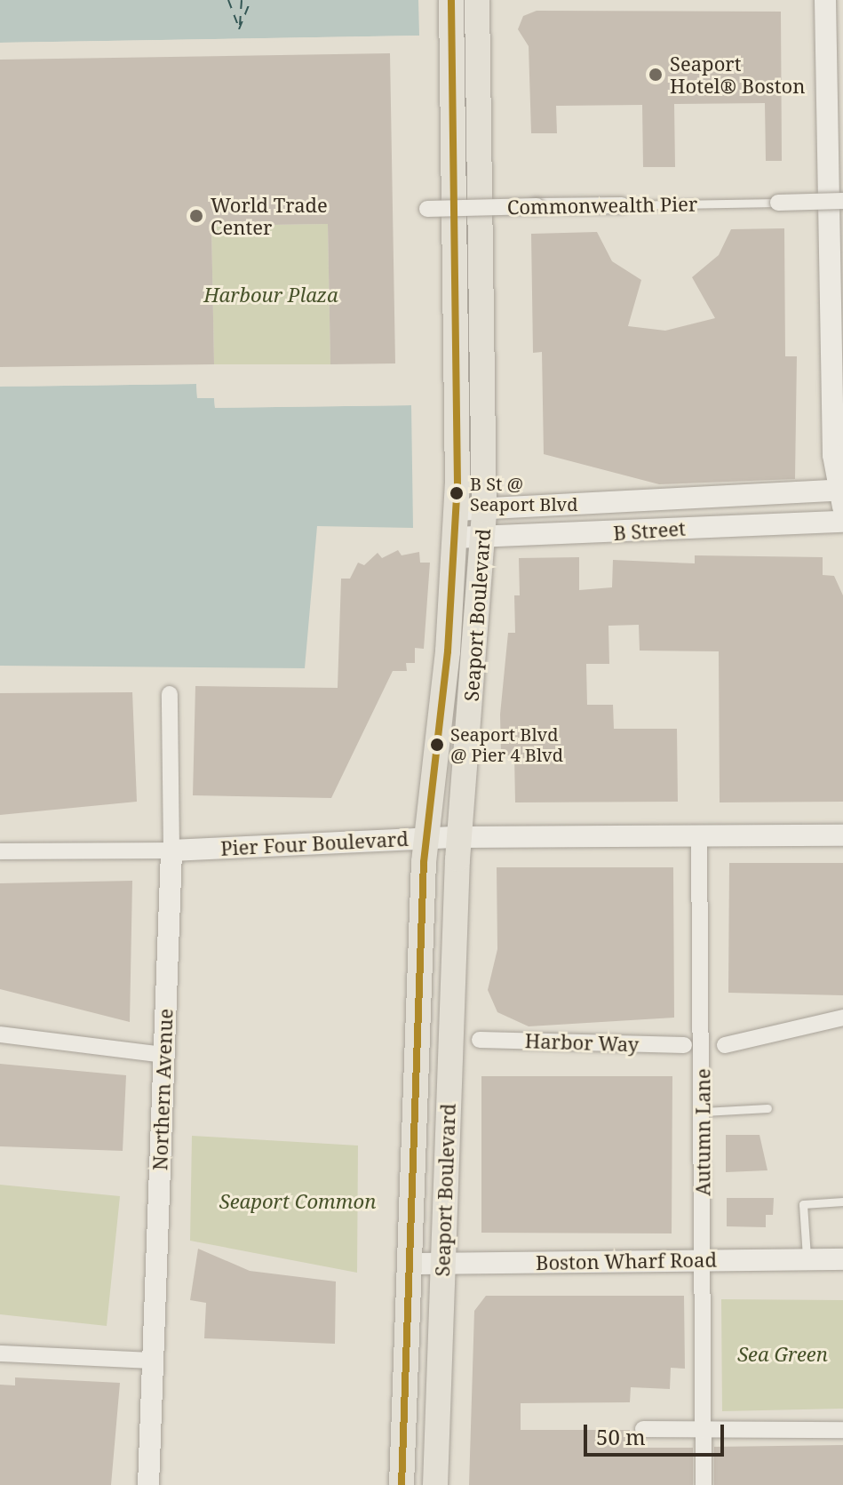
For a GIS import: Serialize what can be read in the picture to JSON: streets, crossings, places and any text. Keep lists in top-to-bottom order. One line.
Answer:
{"streets":{"main road":["Seaport Boulevard"],"street":["Commonwealth Pier","B Street","Pier Four Boulevard","Harbor Way","Northern Avenue","Autumn Lane","Boston Wharf Road"]},"crossings":[["B Street","Seaport Boulevard"],["Seaport Boulevard","Pier Four Boulevard"],["Seaport Boulevard","Boston Wharf Road"],["Pier Four Boulevard","Northern Avenue"],["Pier Four Boulevard","Autumn Lane"],["Autumn Lane","Boston Wharf Road"]],"parks":["Harbour Plaza","Seaport Common","Sea Green"],"places":["Seaport Hotel® Boston","World Trade Center","B St @ Seaport Blvd","Seaport Blvd @ Pier 4 Blvd"],"lines":["transit line 4"],"scale_bar":"50 m"}
